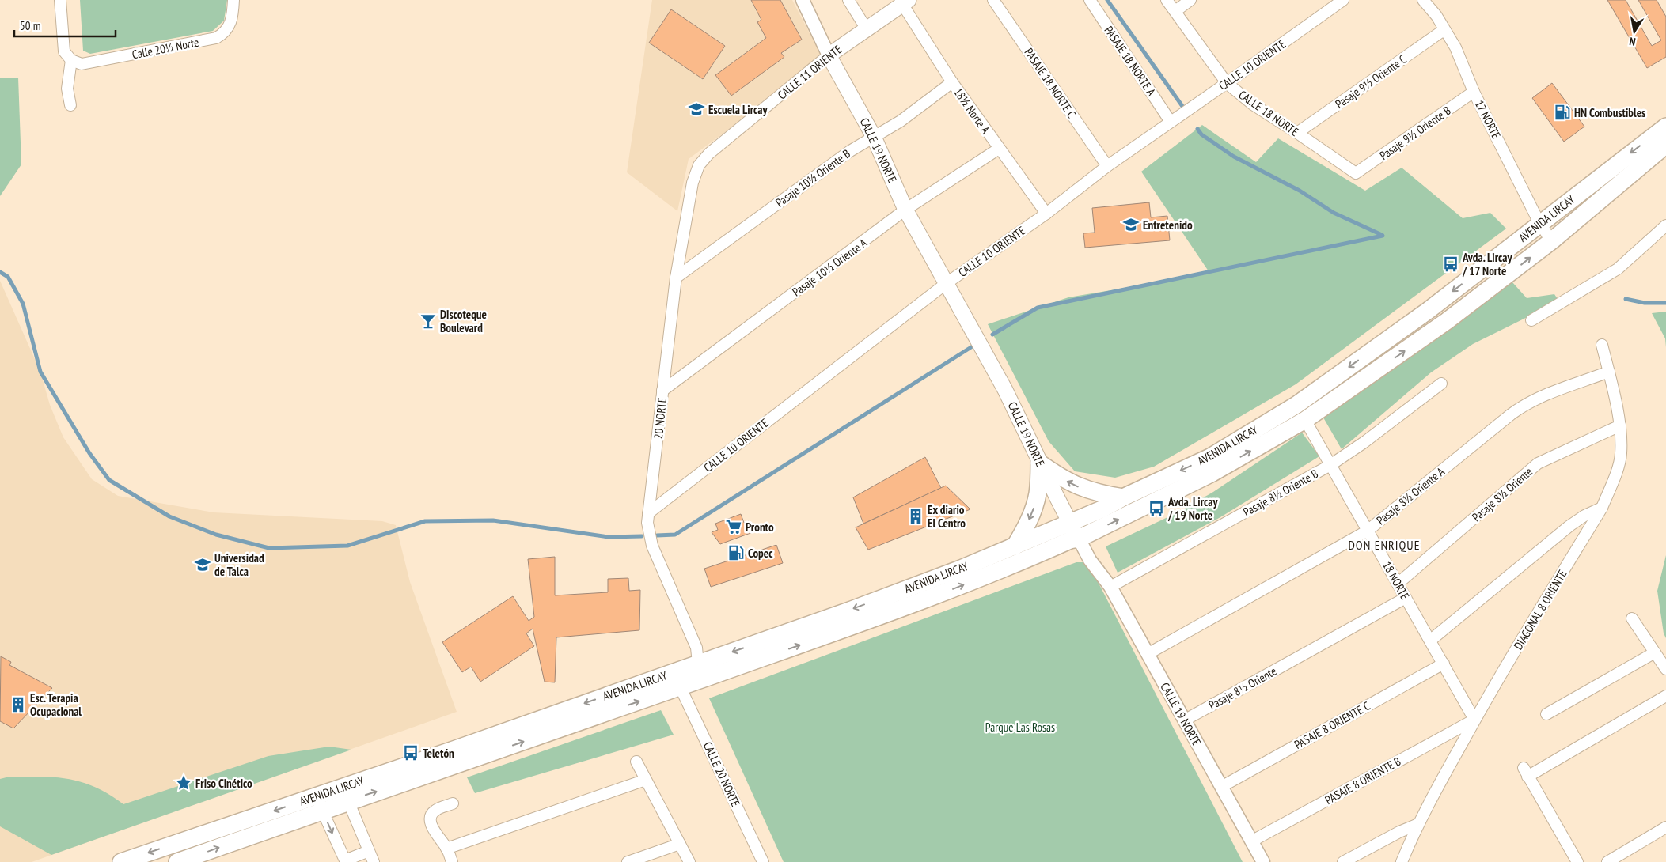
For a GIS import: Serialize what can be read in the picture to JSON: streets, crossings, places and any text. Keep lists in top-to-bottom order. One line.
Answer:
{"streets":{"main road":["CALLE 11 ORIENTE","CALLE 19 NORTE","AVENIDA LIRCAY"],"street":["Calle 20½ Norte","PASAJE 18 NORTE A","CALLE 10 ORIENTE","Pasaje 9½ Oriente C","PASAJE 18 NORTE C","18½ Norte A","CALLE 18 NORTE","17 NORTE","Pasaje 9½ Oriente B","Pasaje 10½ Oriente B","Pasaje 10½ Oriente A","20 NORTE","Pasaje 8½ Oriente B","Pasaje 8½ Oriente","Pasaje 8½ Oriente A","18 NORTE","DIAGONAL 8 ORIENTE","PASAJE 8 ORIENTE C","CALLE 20 NORTE","PASAJE 8 ORIENTE B"]},"crossings":[["PASAJE 18 NORTE A","CALLE 10 ORIENTE"],["CALLE 10 ORIENTE","PASAJE 18 NORTE C"],["CALLE 10 ORIENTE","18½ Norte A"],["CALLE 10 ORIENTE","CALLE 18 NORTE"],["CALLE 10 ORIENTE","CALLE 19 NORTE"],["CALLE 10 ORIENTE","20 NORTE"],["CALLE 11 ORIENTE","18½ Norte A"],["CALLE 11 ORIENTE","CALLE 19 NORTE"],["CALLE 11 ORIENTE","20 NORTE"],["Pasaje 9½ Oriente C","CALLE 18 NORTE"],["Pasaje 9½ Oriente C","17 NORTE"],["18½ Norte A","Pasaje 10½ Oriente B"],["18½ Norte A","Pasaje 10½ Oriente A"],["CALLE 18 NORTE","Pasaje 9½ Oriente B"],["17 NORTE","Pasaje 9½ Oriente B"],["17 NORTE","AVENIDA LIRCAY"],["CALLE 19 NORTE","Pasaje 10½ Oriente B"],["CALLE 19 NORTE","AVENIDA LIRCAY"],["CALLE 19 NORTE","Pasaje 10½ Oriente A"],["CALLE 19 NORTE","Pasaje 8½ Oriente B"],["CALLE 19 NORTE","Pasaje 8½ Oriente"],["CALLE 19 NORTE","Pasaje 8½ Oriente A"],["CALLE 19 NORTE","PASAJE 8 ORIENTE C"],["CALLE 19 NORTE","PASAJE 8 ORIENTE B"],["Pasaje 10½ Oriente B","20 NORTE"],["AVENIDA LIRCAY","20 NORTE"],["AVENIDA LIRCAY","18 NORTE"],["AVENIDA LIRCAY","CALLE 20 NORTE"],["Pasaje 10½ Oriente A","20 NORTE"],["Pasaje 8½ Oriente B","18 NORTE"],["Pasaje 8½ Oriente","18 NORTE"],["Pasaje 8½ Oriente","DIAGONAL 8 ORIENTE"],["Pasaje 8½ Oriente A","18 NORTE"],["Pasaje 8½ Oriente A","DIAGONAL 8 ORIENTE"],["18 NORTE","DIAGONAL 8 ORIENTE"],["18 NORTE","PASAJE 8 ORIENTE C"],["18 NORTE","PASAJE 8 ORIENTE B"],["DIAGONAL 8 ORIENTE","PASAJE 8 ORIENTE B"]],"districts":["DON ENRIQUE"],"parks":["Parque Las Rosas"],"places":{"school or university":["Escuela Lircay","Entretenido","Universidad de Talca"],"fuel station":["HN Combustibles","Copec"],"bus stop":["Avda. Lircay / 17 Norte","Avda. Lircay / 19 Norte","Teletón"],"bar":["Discoteque Boulevard"],"building":["Ex diario El Centro","Esc. Terapia Ocupacional"],"supermarket":["Pronto"],"place":["Friso Cinético"]},"scale_bar":"50 m","north":"bottom"}
